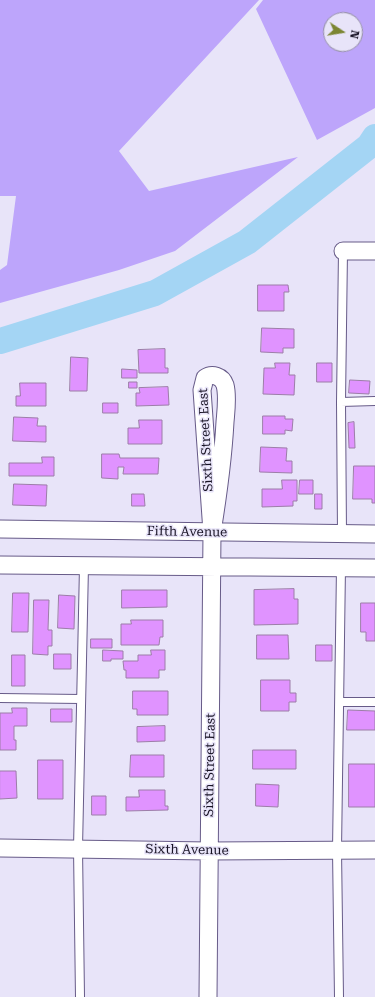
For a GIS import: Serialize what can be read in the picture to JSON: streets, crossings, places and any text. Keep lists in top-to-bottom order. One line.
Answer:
{"streets":{"street":["Sixth Street East","Fifth Avenue","Sixth Avenue"]},"crossings":[["Sixth Street East","Fifth Avenue"],["Sixth Street East","Sixth Avenue"]],"north":"right"}
